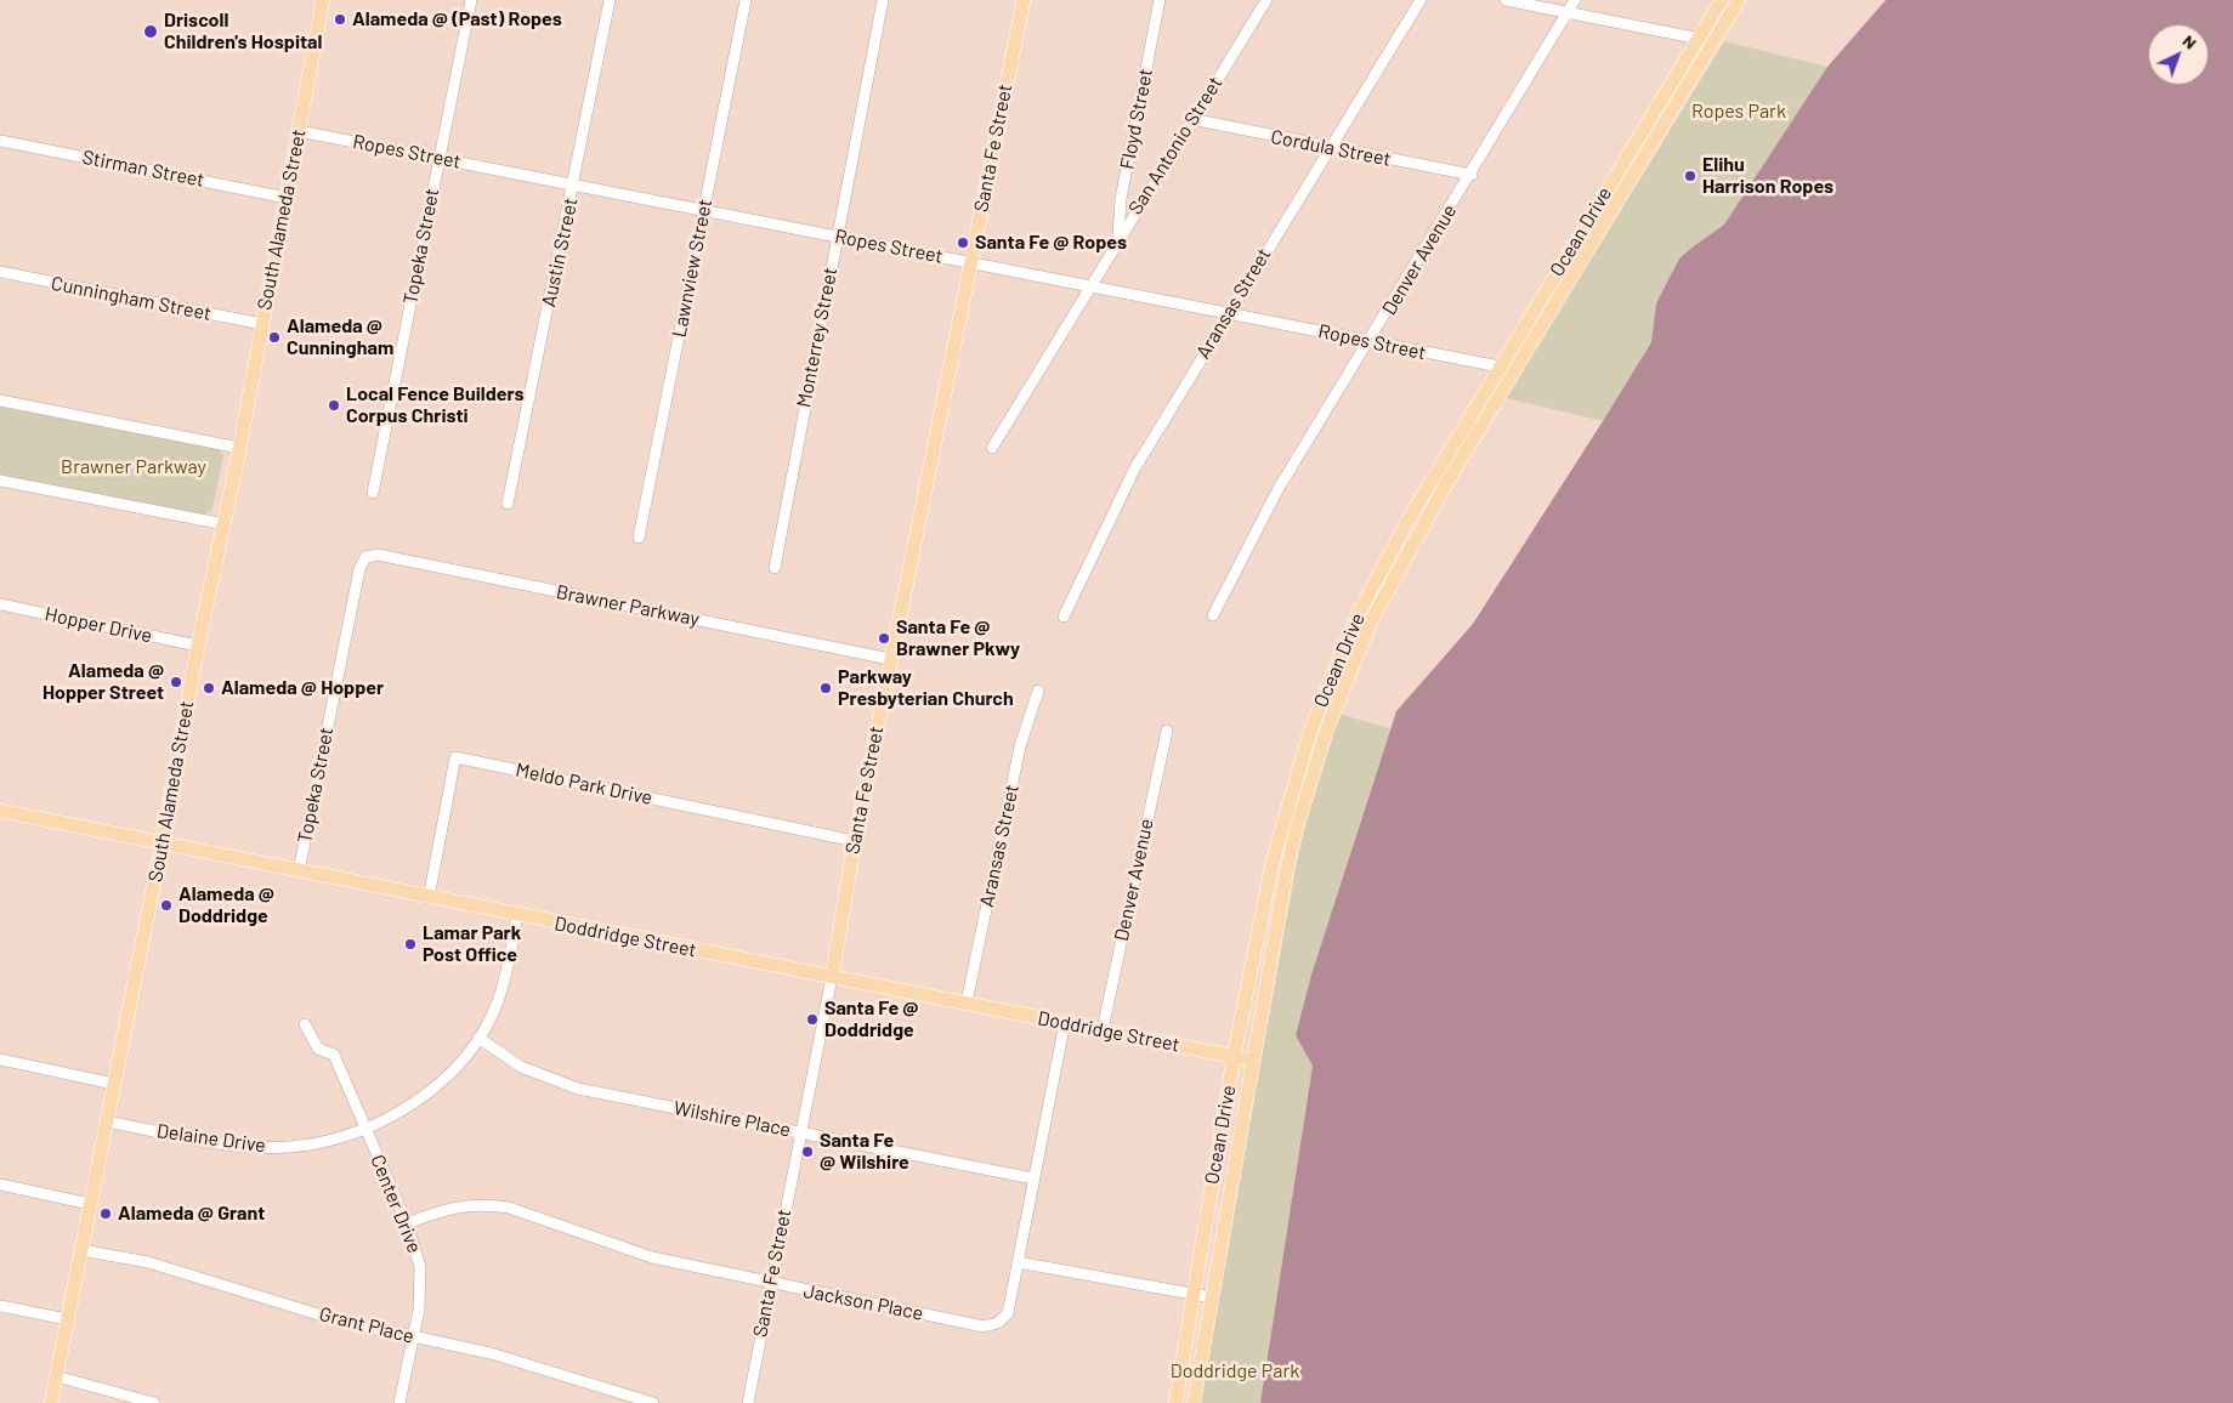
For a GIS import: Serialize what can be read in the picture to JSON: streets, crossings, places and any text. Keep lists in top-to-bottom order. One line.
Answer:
{"streets":{"main road":["Santa Fe Street","South Alameda Street","Ocean Drive","Doddridge Street"],"street":["Floyd Street","San Antonio Street","Cordula Street","Ropes Street","Stirman Street","Topeka Street","Austin Street","Denver Avenue","Lawnview Street","Cunningham Street","Aransas Street","Monterrey Street","Brawner Parkway","Hopper Drive","Meldo Park Drive","Wilshire Place","Delaine Drive","Center Drive","Jackson Place","Grant Place"]},"crossings":[["Floyd Street","San Antonio Street"],["San Antonio Street","Cordula Street"],["San Antonio Street","Ropes Street"],["Santa Fe Street","Ropes Street"],["Santa Fe Street","Brawner Parkway"],["Santa Fe Street","Meldo Park Drive"],["Santa Fe Street","Doddridge Street"],["Santa Fe Street","Wilshire Place"],["Santa Fe Street","Jackson Place"],["Cordula Street","Denver Avenue"],["Cordula Street","Aransas Street"],["Ropes Street","South Alameda Street"],["Ropes Street","Ocean Drive"],["Ropes Street","Topeka Street"],["Ropes Street","Austin Street"],["Ropes Street","Denver Avenue"],["Ropes Street","Lawnview Street"],["Ropes Street","Aransas Street"],["Ropes Street","Monterrey Street"],["Stirman Street","South Alameda Street"],["South Alameda Street","Cunningham Street"],["South Alameda Street","Hopper Drive"],["South Alameda Street","Doddridge Street"],["South Alameda Street","Delaine Drive"],["South Alameda Street","Grant Place"],["Ocean Drive","Doddridge Street"],["Topeka Street","Brawner Parkway"],["Topeka Street","Doddridge Street"],["Denver Avenue","Doddridge Street"],["Aransas Street","Doddridge Street"],["Meldo Park Drive","Doddridge Street"],["Doddridge Street","Delaine Drive"],["Wilshire Place","Delaine Drive"],["Delaine Drive","Center Drive"],["Center Drive","Jackson Place"],["Center Drive","Grant Place"]],"parks":["Ropes Park","Brawner Parkway","Doddridge Park"],"places":["Alameda @ (Past) Ropes","Driscoll Children's Hospital","Elihu Harrison Ropes","Santa Fe @ Ropes","Alameda @ Cunningham","Local Fence Builders Corpus Christi","Santa Fe @ Brawner Pkwy","Alameda @ Hopper Street","Alameda @ Hopper","Parkway Presbyterian Church","Alameda @ Doddridge","Lamar Park Post Office","Santa Fe @ Doddridge","Santa Fe @ Wilshire","Alameda @ Grant"],"north":"top right"}
